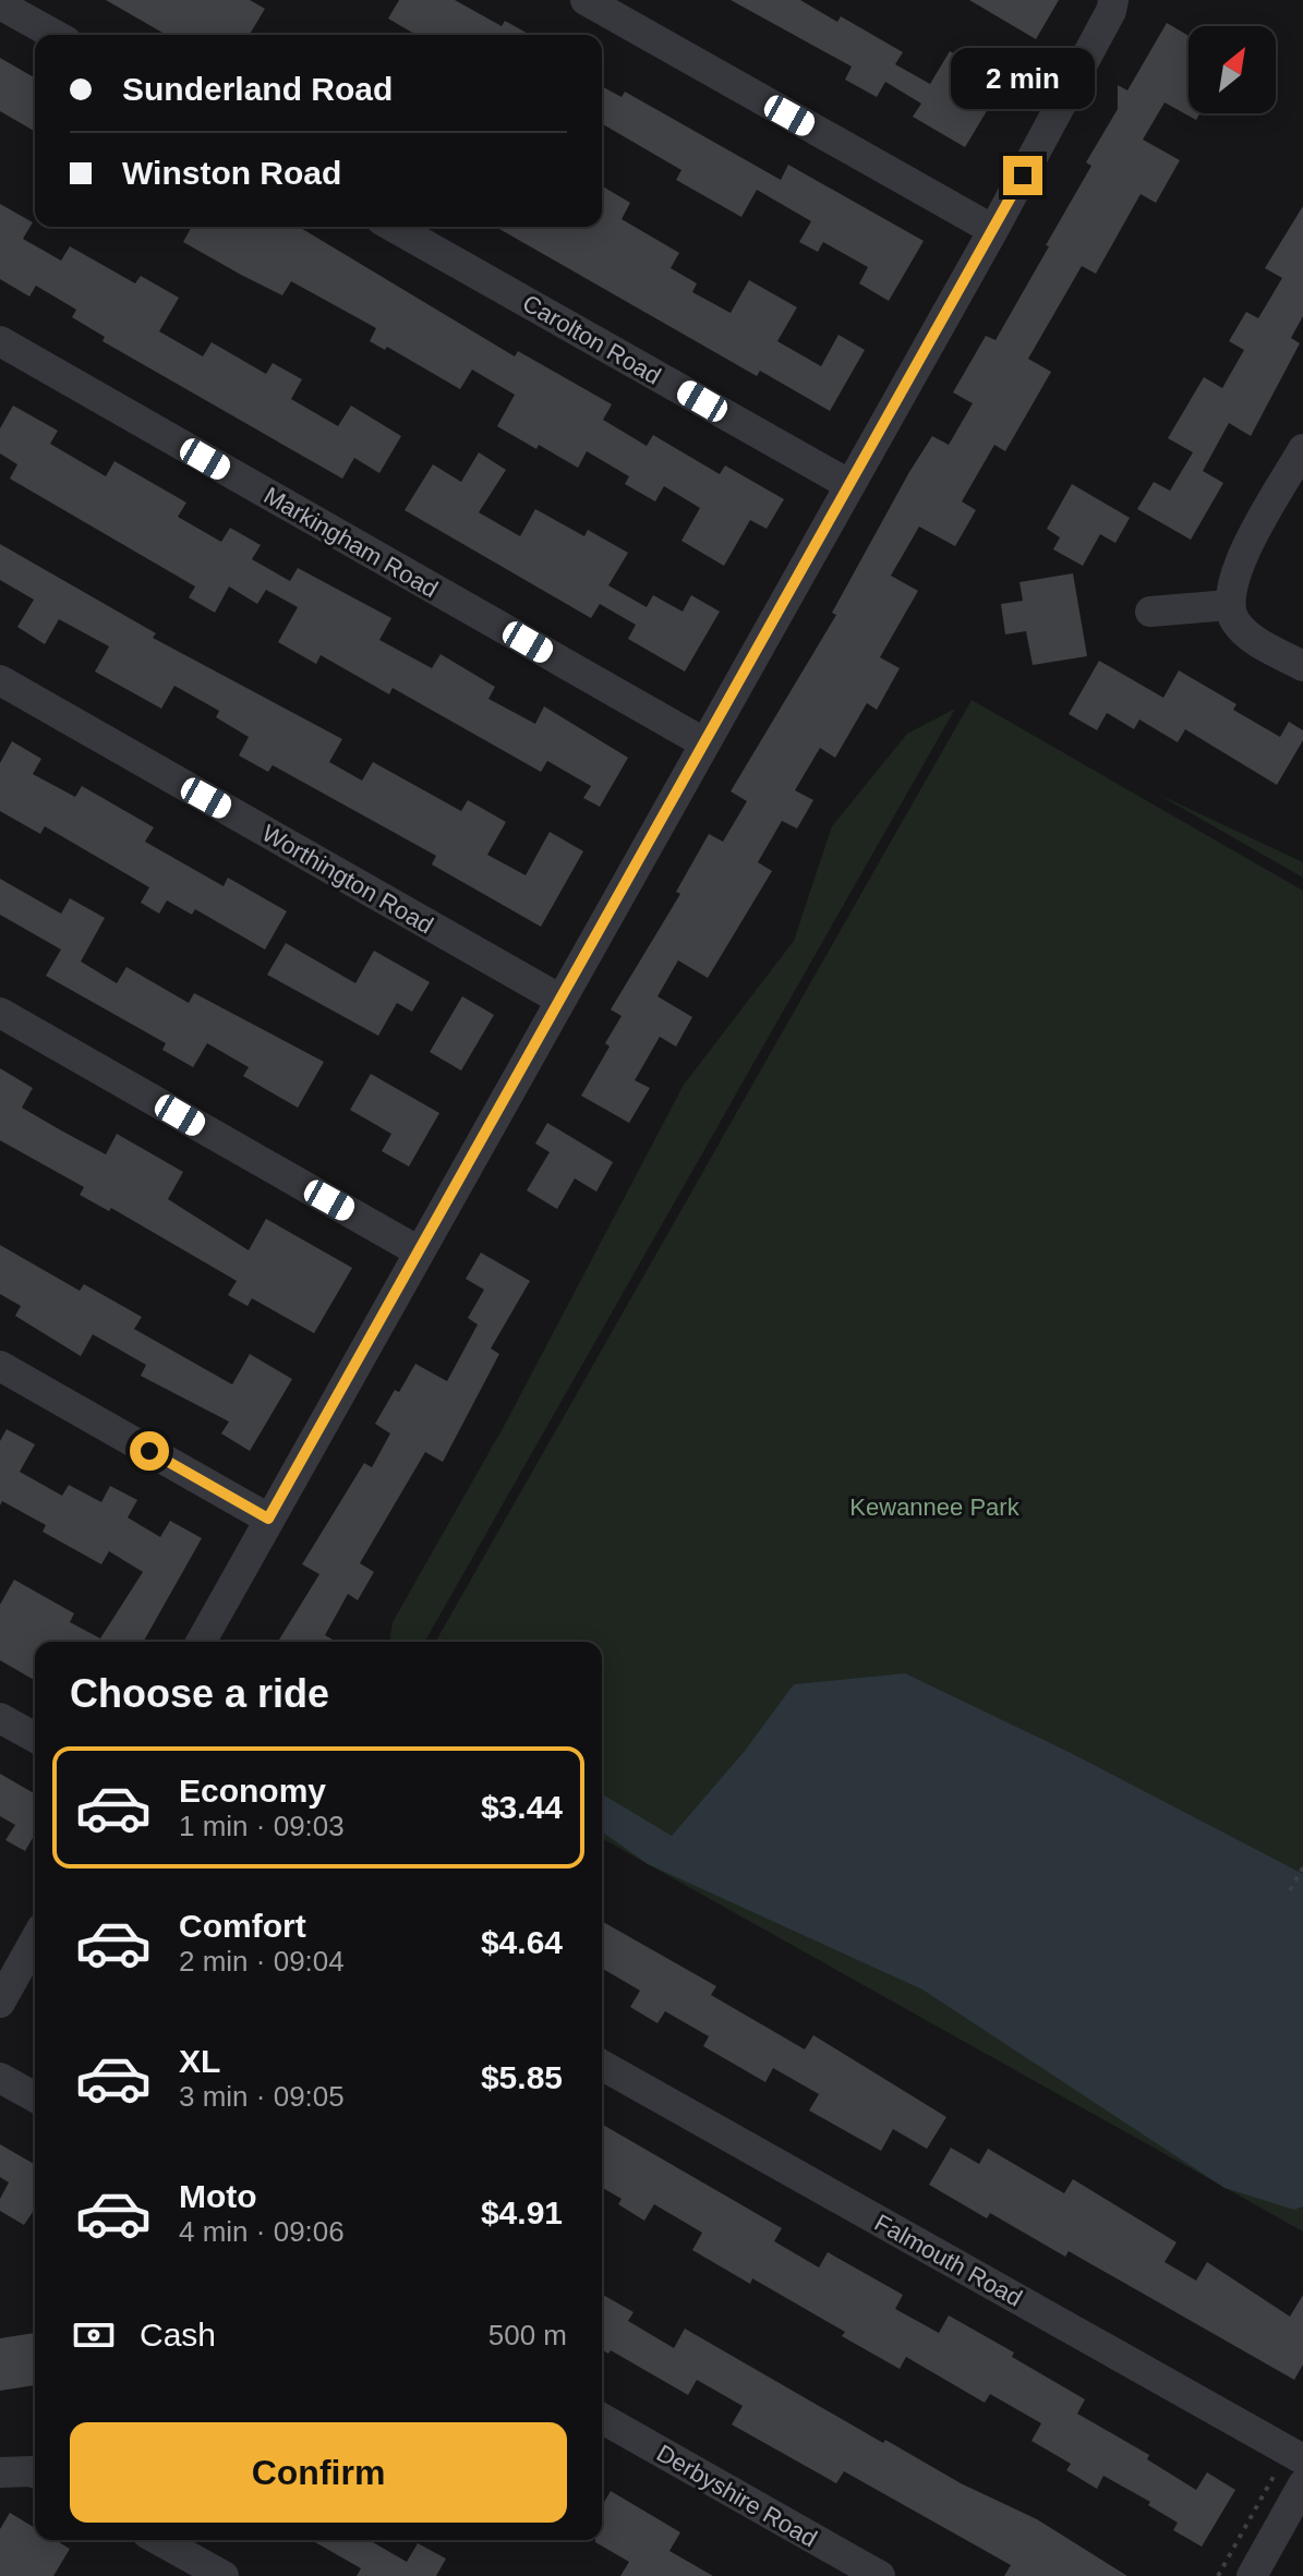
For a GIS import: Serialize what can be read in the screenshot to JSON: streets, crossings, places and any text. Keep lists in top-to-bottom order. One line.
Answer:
{"streets":{"street":["Carolton Road","Markingham Road","Worthington Road","Falmouth Road","Derbyshire Road"]},"parks":["Kewannee Park"],"north":"top right","page":{"banner":["Sunderland Road","Winston Road"],"bubble":"2 min","heading":"Choose a ride","list":[{"name":"Economy","note":"1 min · 09:03","value":"$3.44"},{"name":"Comfort","note":"2 min · 09:04","value":"$4.64"},{"name":"XL","note":"3 min · 09:05","value":"$5.85"},{"name":"Moto","note":"4 min · 09:06","value":"$4.91"}],"pay":["Cash","500 m"],"buttons":"Confirm"}}
